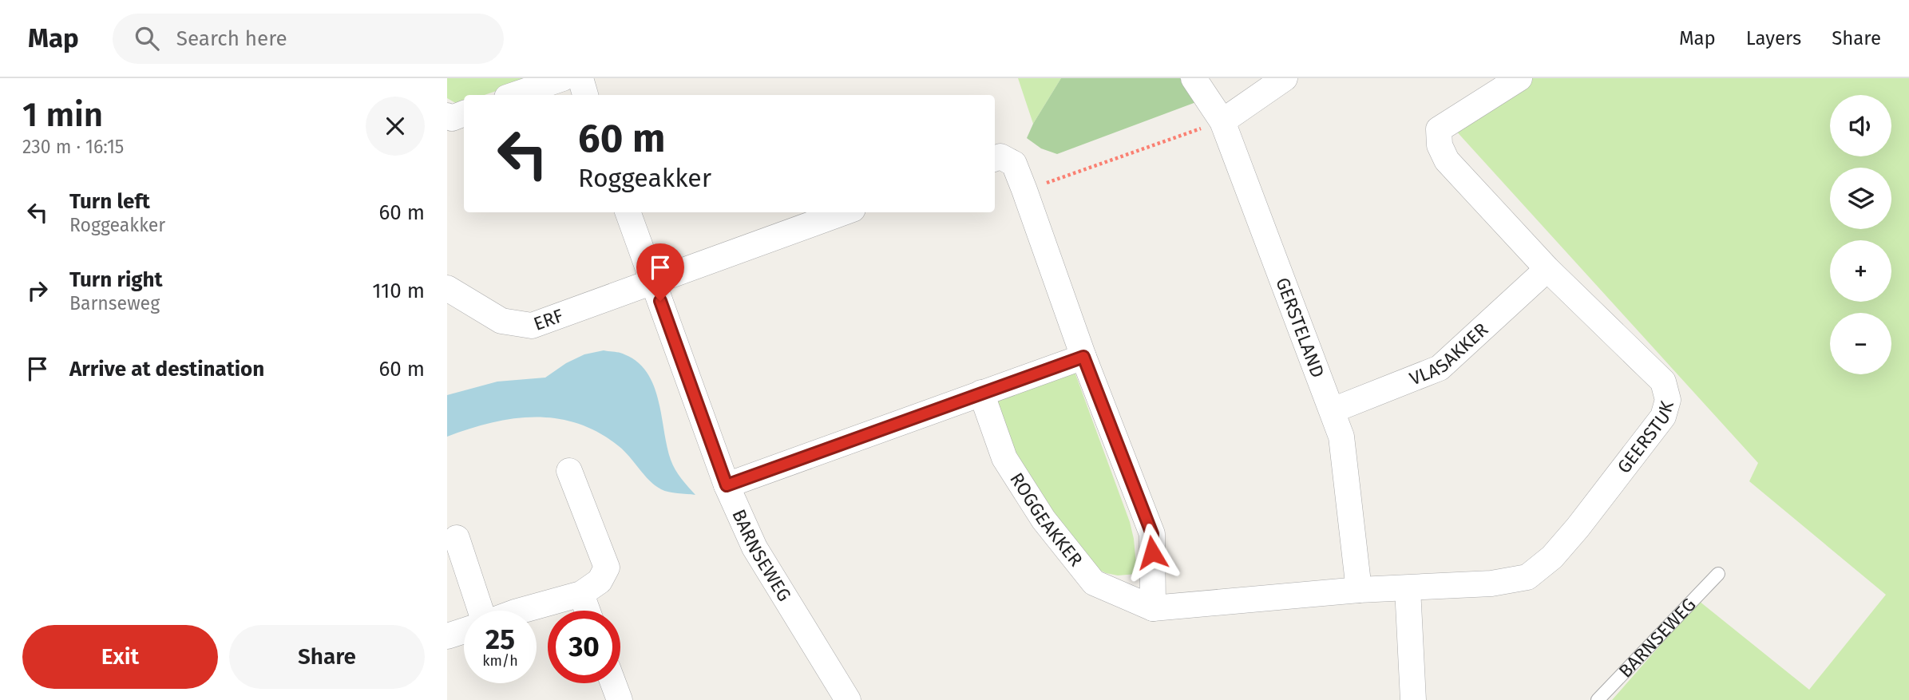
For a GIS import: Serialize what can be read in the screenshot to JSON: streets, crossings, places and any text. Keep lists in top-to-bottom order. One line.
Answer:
{"streets":{"street":["ERF","GERSTELAND","VLASAKKER","GEERSTUK","ROGGEAKKER","BARNSEWEG"]},"crossings":[["ERF","BARNSEWEG"],["GERSTELAND","VLASAKKER"],["GERSTELAND","ROGGEAKKER"],["VLASAKKER","GEERSTUK"],["GEERSTUK","ROGGEAKKER"]],"page":{"header":"Map","search":"Search here","nav":["Map","Layers","Share"],"heading":["1 min","230 m · 16:15"],"map_buttons":["+","−"],"turn":["60 m","Roggeakker"],"list":[{"name":"Turn left","note":"Roggeakker","value":"60 m"},{"name":"Turn right","note":"Barnseweg","value":"110 m"},{"name":"Arrive at destination","value":"60 m"}],"speed":"25 km/h","limit":"30","buttons":["Exit","Share"]}}
